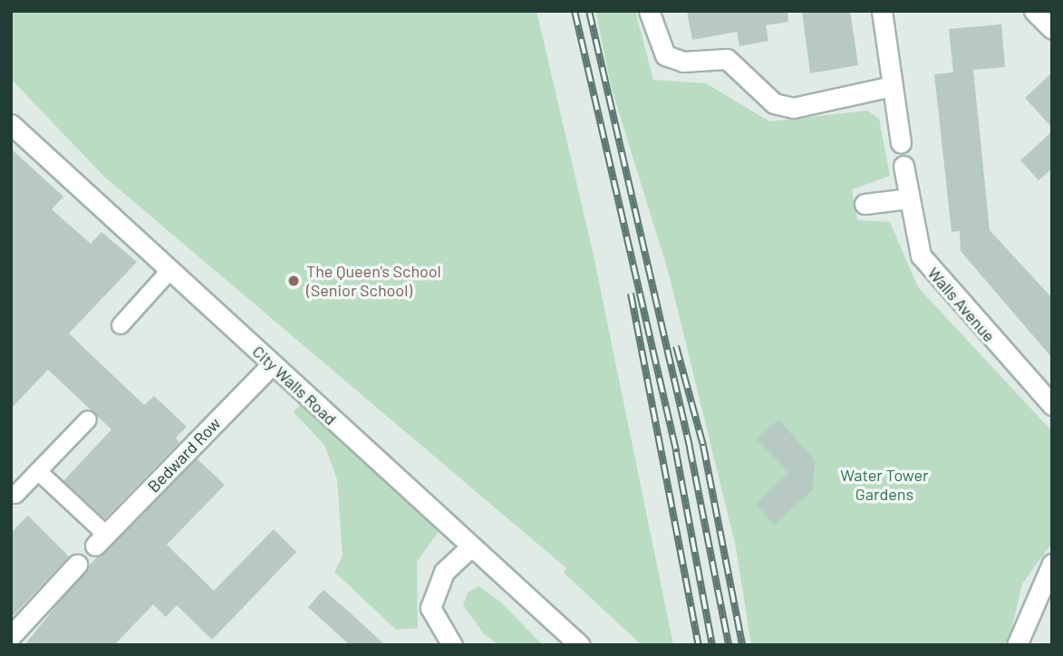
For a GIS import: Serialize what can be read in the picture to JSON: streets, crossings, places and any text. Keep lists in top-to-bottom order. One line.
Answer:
{"streets":{"street":["Walls Avenue","City Walls Road","Bedward Row"]},"crossings":[["City Walls Road","Bedward Row"]],"parks":["Water Tower Gardens"],"places":["The Queen's School (Senior School)"]}
